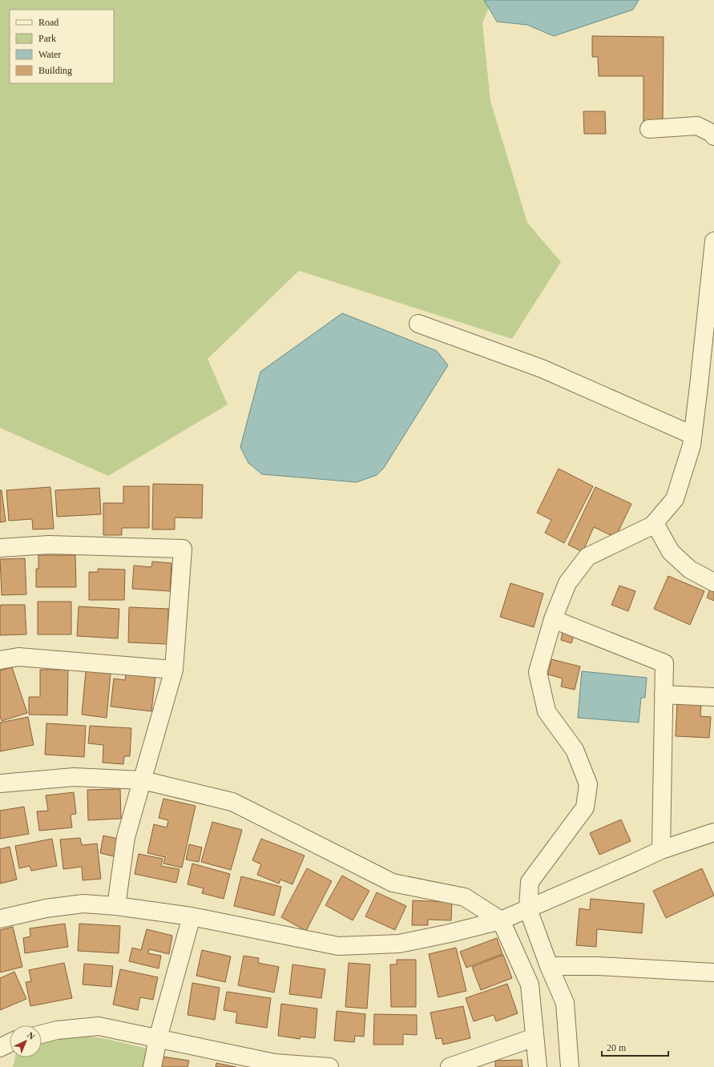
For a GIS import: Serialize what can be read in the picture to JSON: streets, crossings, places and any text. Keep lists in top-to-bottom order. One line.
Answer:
{"legend":["Road","Park","Water","Building"],"scale_bar":"20 m","north":"top right"}
